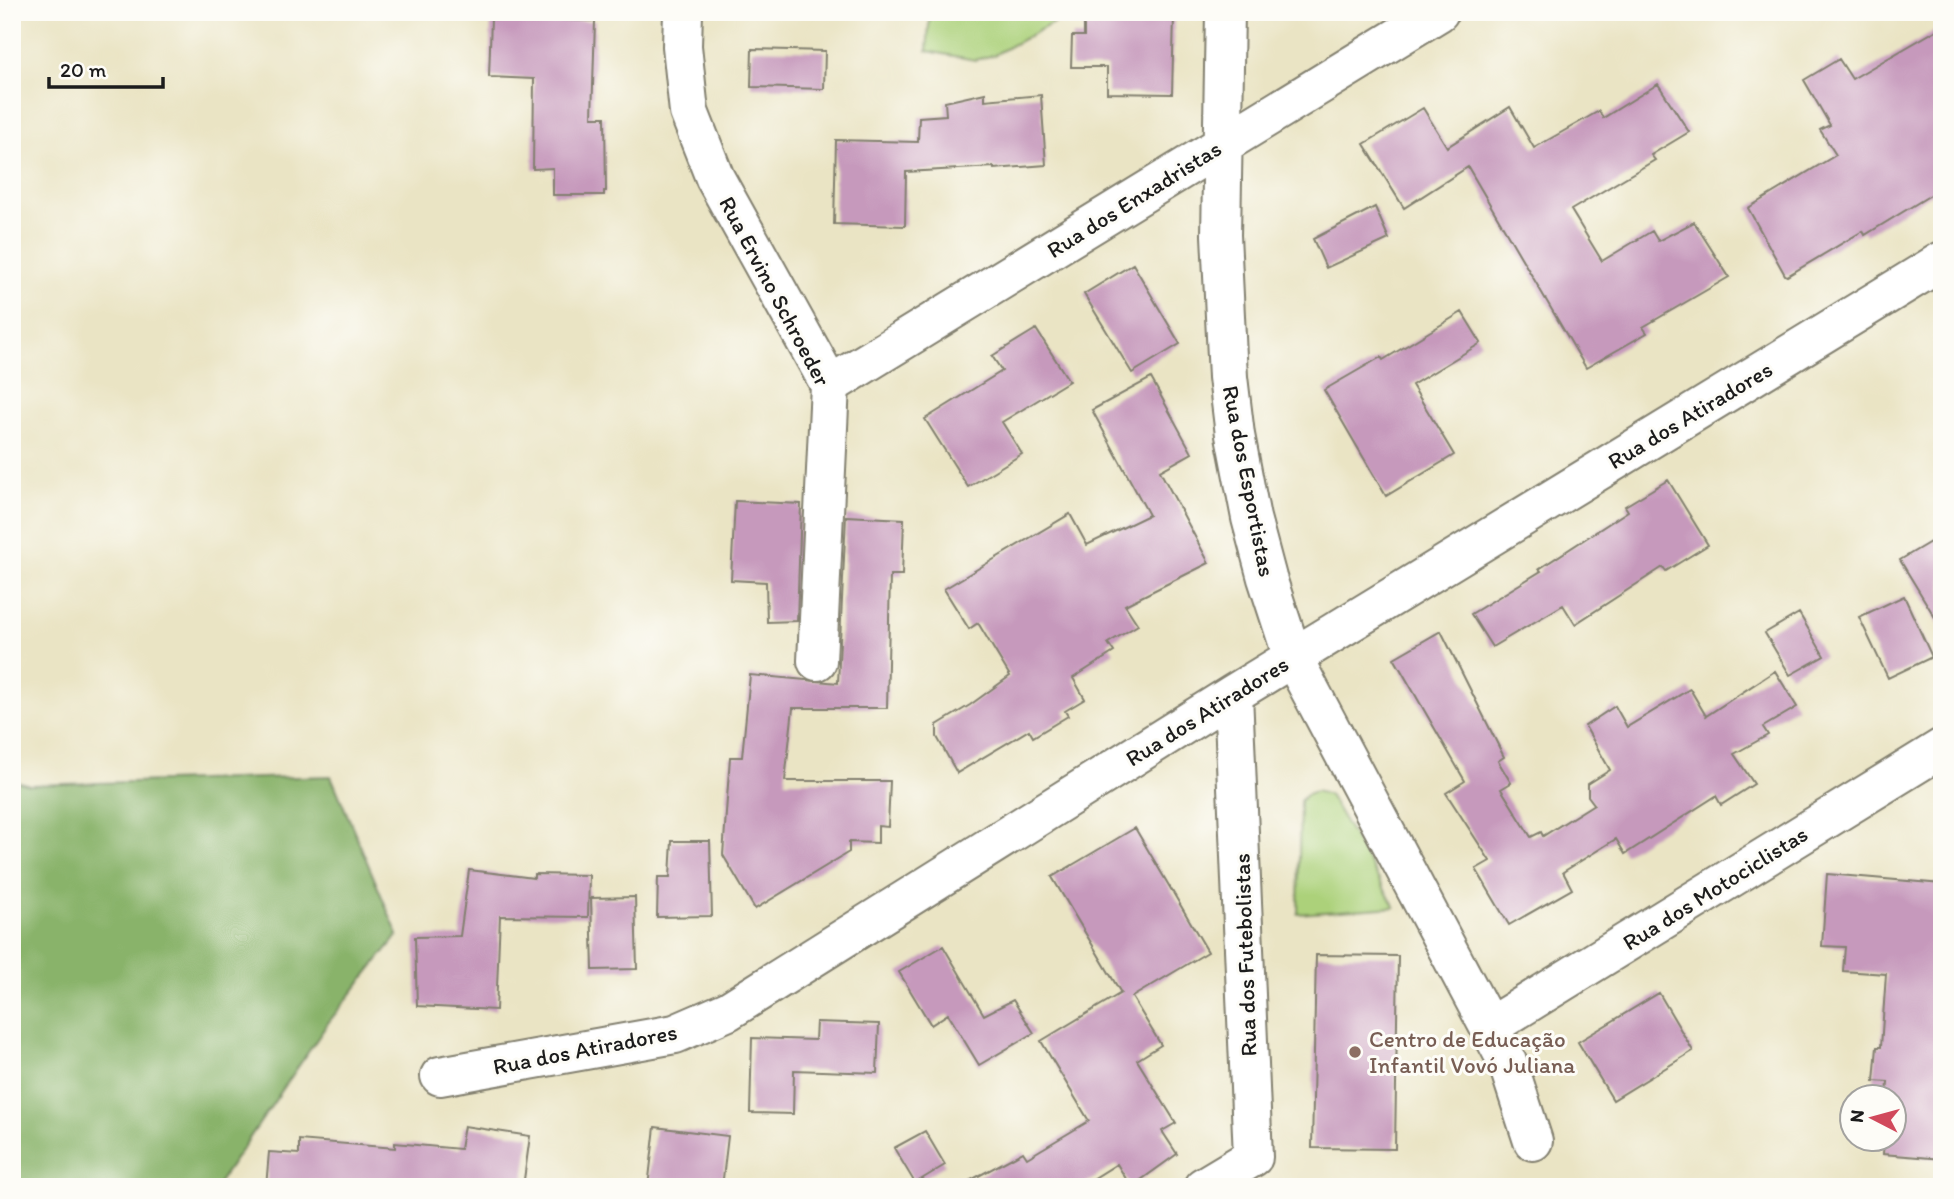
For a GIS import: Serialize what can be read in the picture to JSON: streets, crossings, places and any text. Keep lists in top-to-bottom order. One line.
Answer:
{"streets":{"street":["Rua dos Enxadristas","Rua Ervino Schroeder","Rua dos Atiradores","Rua dos Esportistas","Rua dos Motociclistas","Rua dos Futebolistas"]},"crossings":[["Rua dos Enxadristas","Rua Ervino Schroeder"],["Rua dos Enxadristas","Rua dos Esportistas"],["Rua dos Atiradores","Rua dos Esportistas"],["Rua dos Atiradores","Rua dos Futebolistas"],["Rua dos Esportistas","Rua dos Motociclistas"]],"places":["Centro de Educação Infantil Vovó Juliana"],"scale_bar":"20 m","north":"left"}
